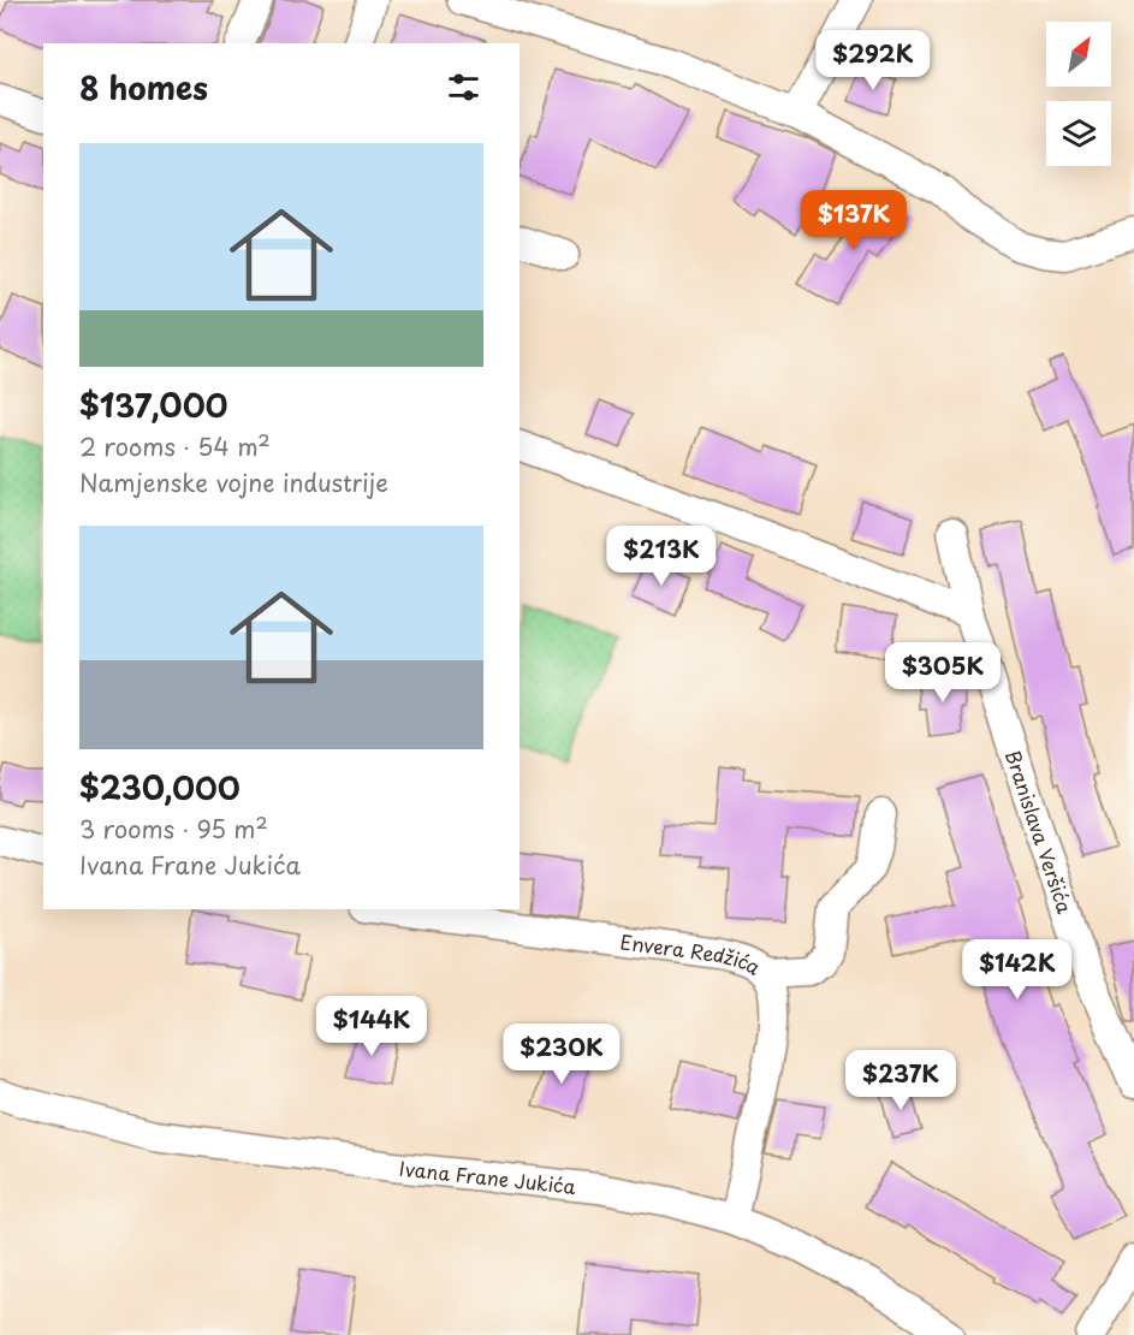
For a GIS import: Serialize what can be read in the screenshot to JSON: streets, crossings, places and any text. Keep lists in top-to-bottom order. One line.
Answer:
{"streets":{"street":["Branislava Veršića","Envera Redžića","Ivana Frane Jukića"]},"crossings":[["Envera Redžića","Ivana Frane Jukića"]],"north":"top right","page":{"price":["$292K","$137K","$213K","$305K","$142K","$144K","$230K","$237K"],"heading":"8 homes","list":[{"name":"$137,000","note":"2 rooms · 54 m² · Namjenske vojne industrije"},{"name":"$230,000","note":"3 rooms · 95 m² · Ivana Frane Jukića"}]}}
